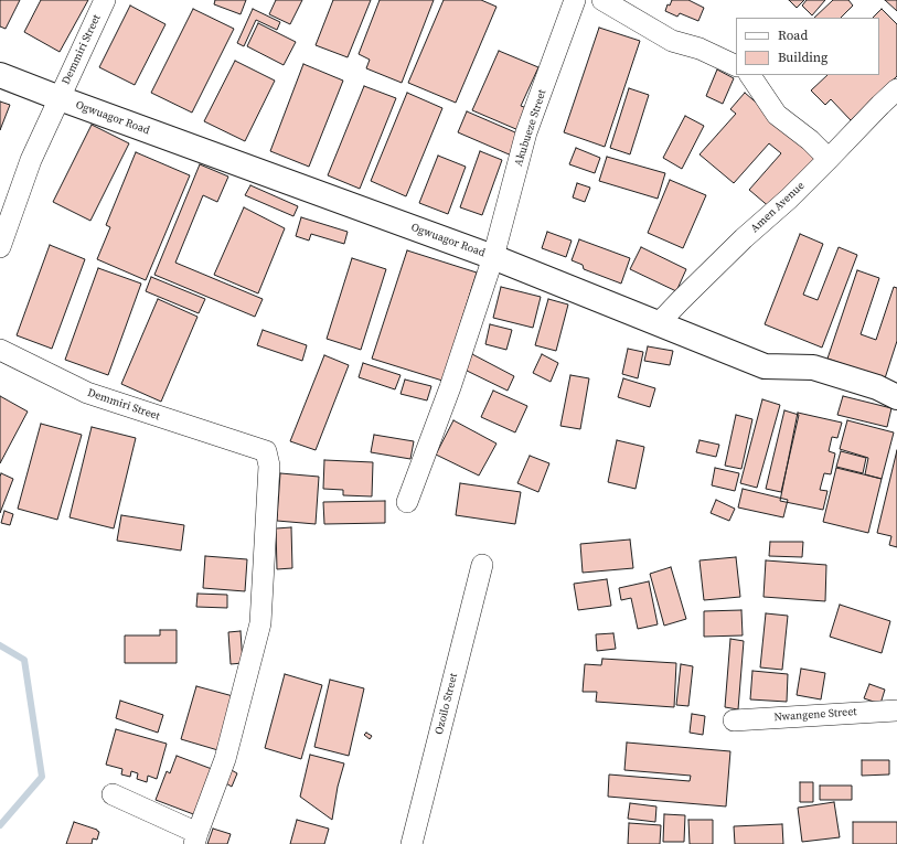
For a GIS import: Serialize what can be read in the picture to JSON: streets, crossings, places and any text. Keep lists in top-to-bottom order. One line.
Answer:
{"streets":{"street":["Demmiri Street","Ogwuagor Road","Akubueze Street","Amen Avenue","Ozoilo Street","Nwangene Street"]},"crossings":[["Demmiri Street","Ogwuagor Road"],["Ogwuagor Road","Akubueze Street"],["Ogwuagor Road","Amen Avenue"]],"legend":["Road","Building"]}
